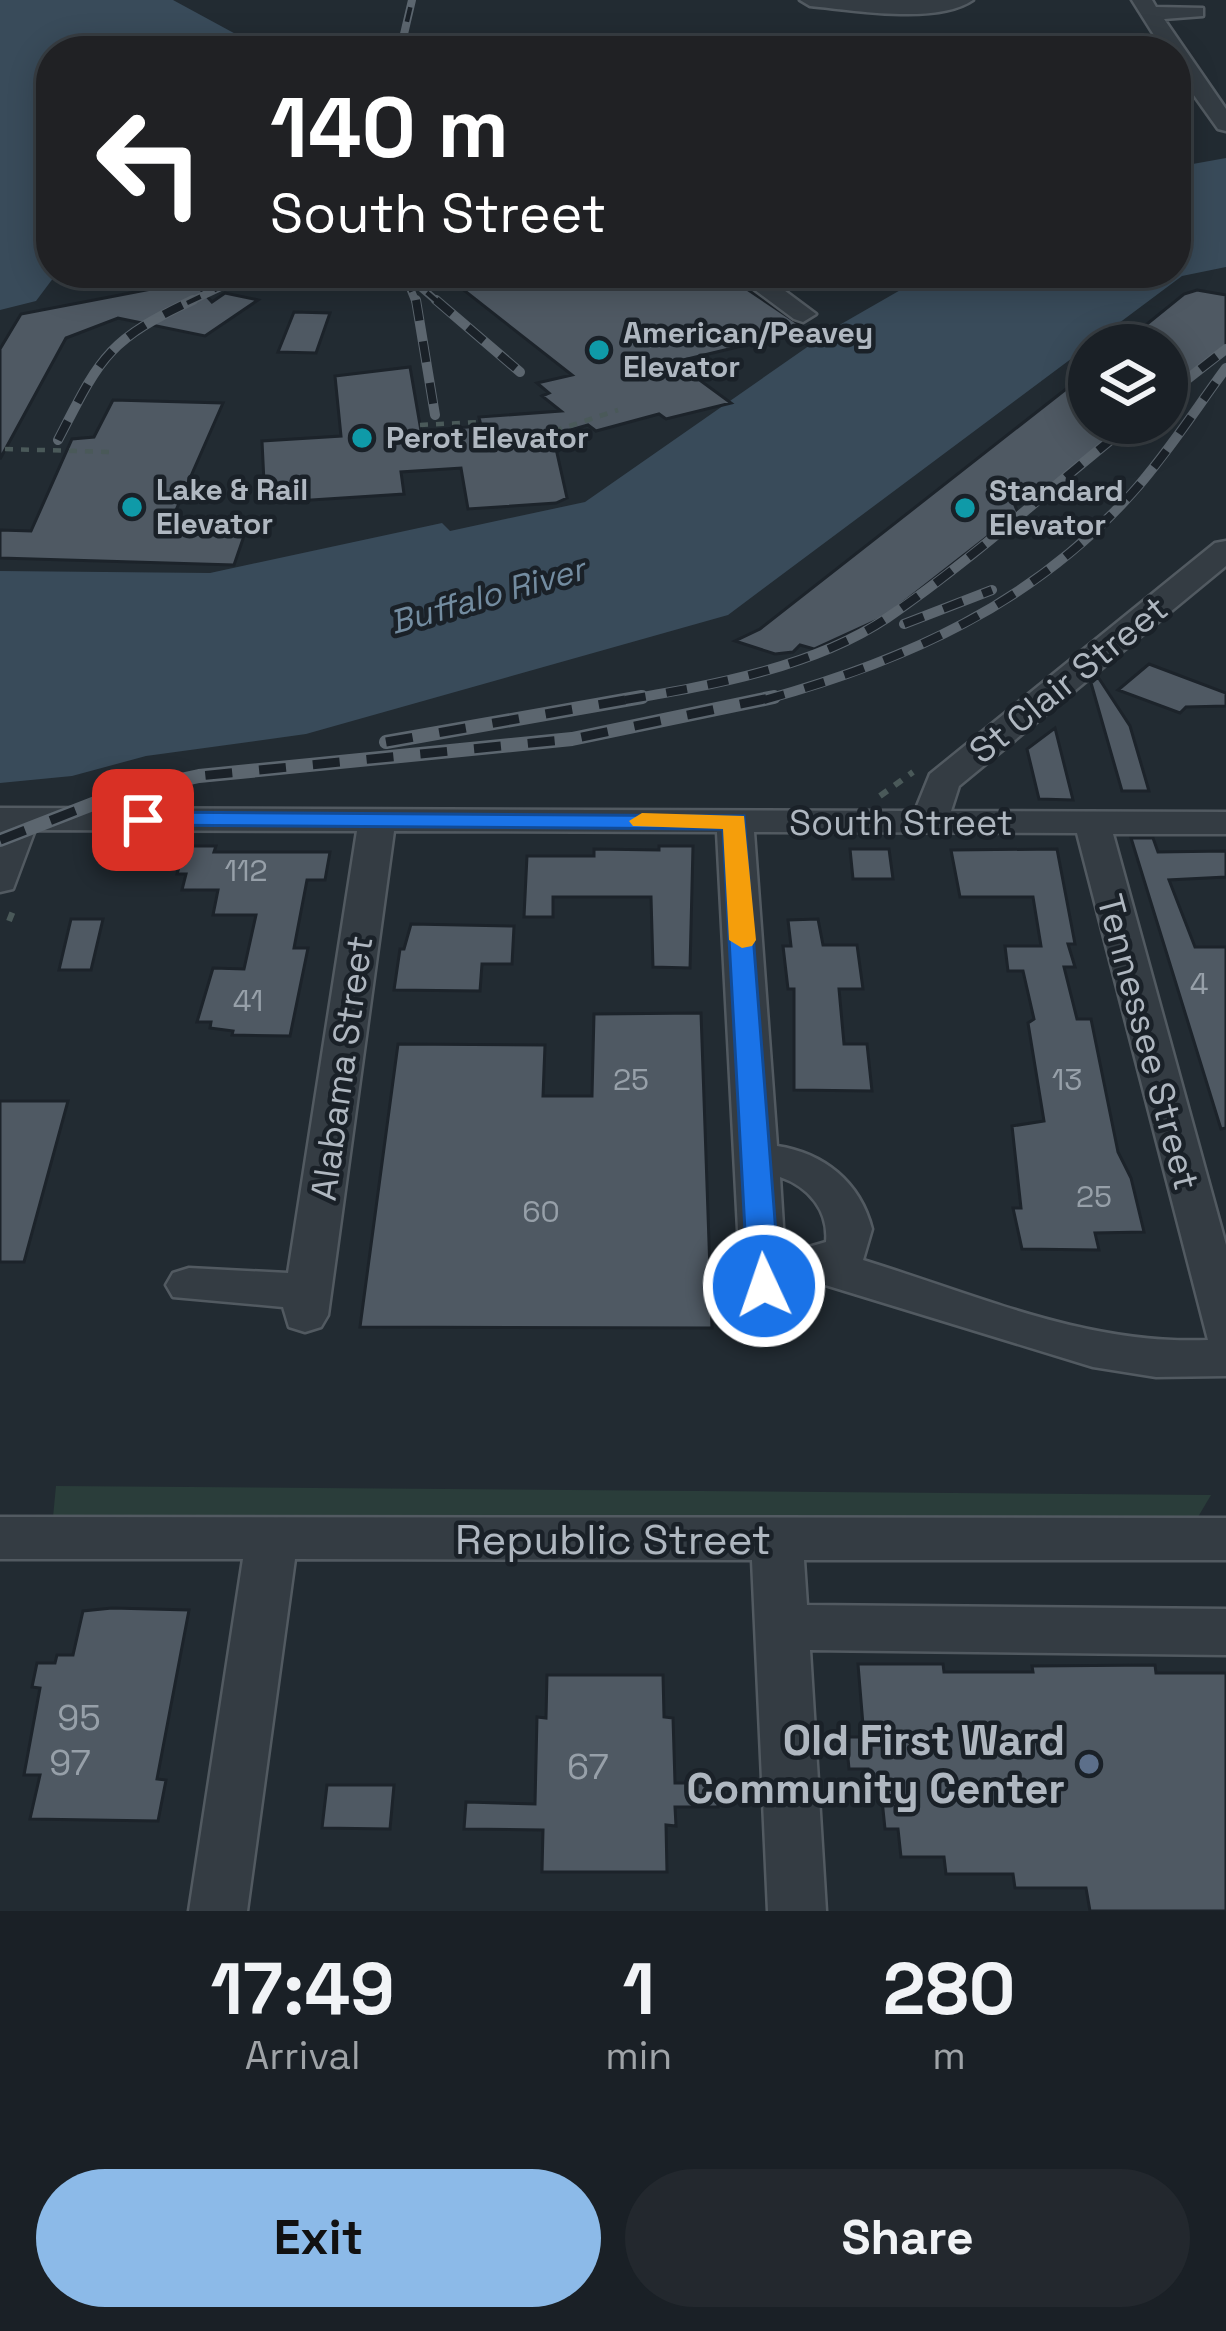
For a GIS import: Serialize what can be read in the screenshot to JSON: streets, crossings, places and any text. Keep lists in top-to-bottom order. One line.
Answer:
{"streets":{"street":["St Clair Street","South Street","Tennessee Street","Alabama Street","Republic Street"]},"crossings":[["St Clair Street","South Street"],["South Street","Tennessee Street"],["South Street","Alabama Street"]],"water":["Buffalo River"],"places":["American/Peavey Elevator","Perot Elevator","Lake & Rail Elevator","Standard Elevator","Old First Ward Community Center"],"house_numbers":["112","4","41","25","13","25","60","95","97","67"],"page":{"turn":["140 m","South Street"],"eta":["17:49","Arrival","1","min","280","m"],"buttons":["Exit","Share"]}}
